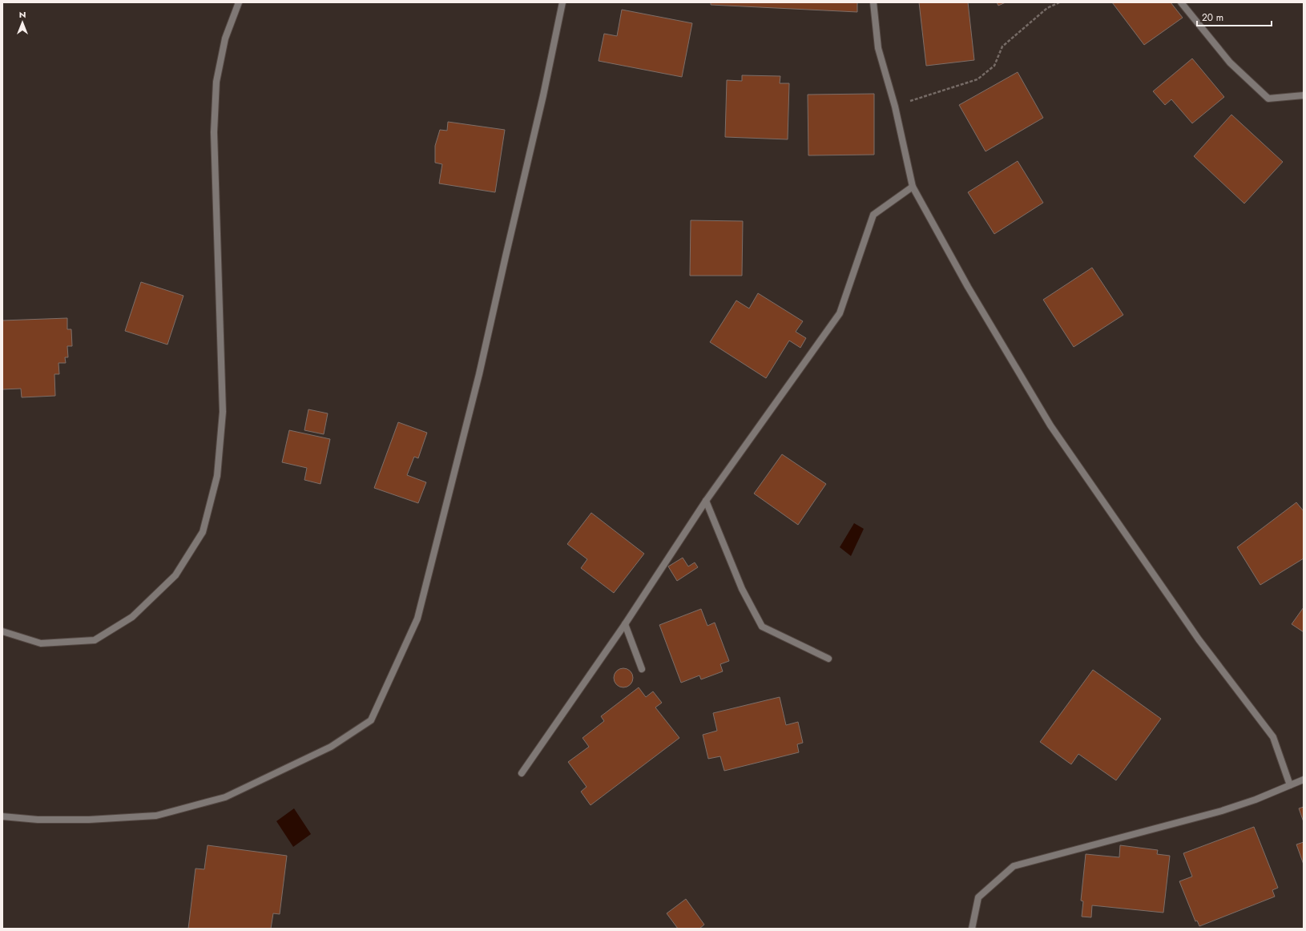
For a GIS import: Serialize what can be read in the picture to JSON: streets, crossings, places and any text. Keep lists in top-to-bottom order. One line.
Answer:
{"scale_bar":"20 m","north":"top"}
